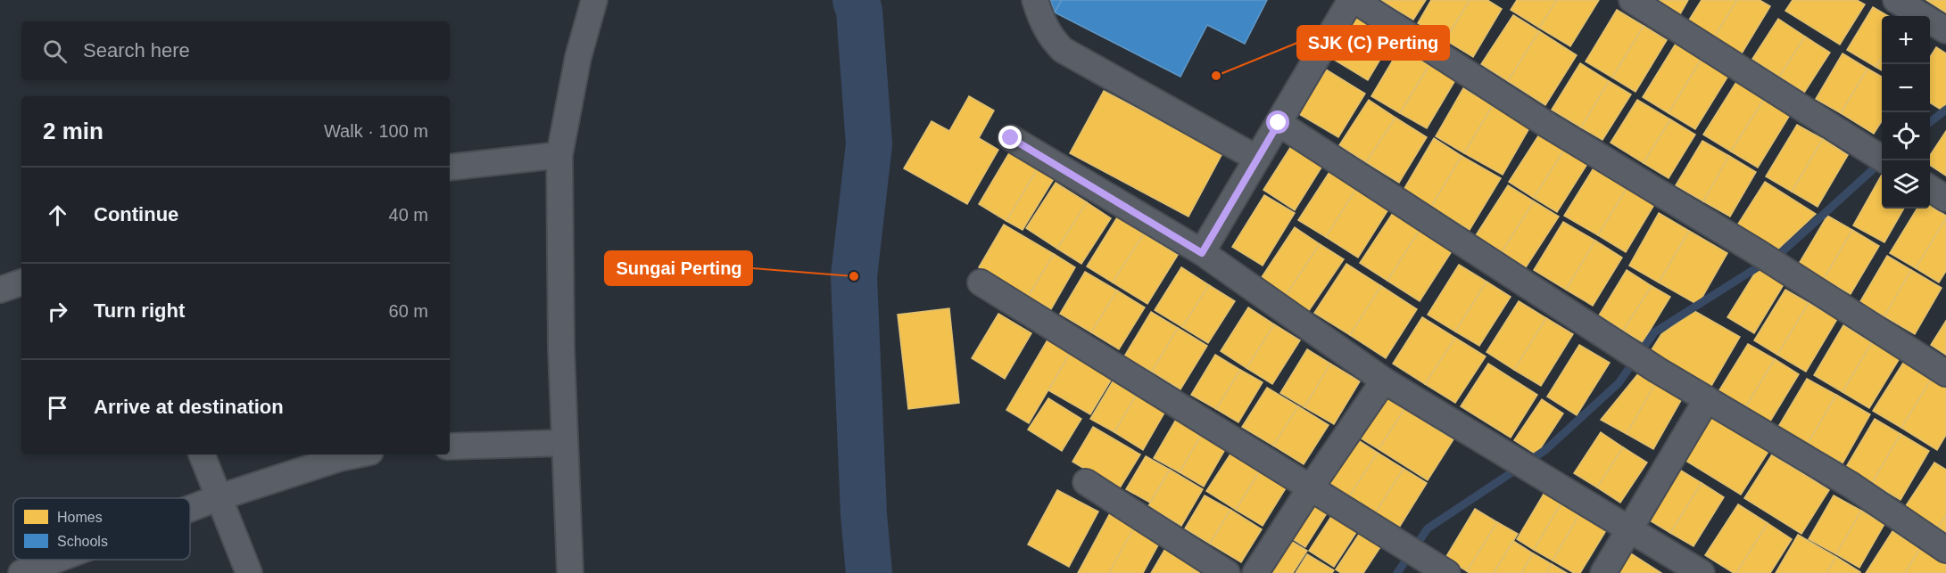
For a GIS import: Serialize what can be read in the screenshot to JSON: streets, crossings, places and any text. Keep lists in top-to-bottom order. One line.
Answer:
{"places":["SJK (C) Perting","Sungai Perting"],"legend":["Homes","Schools"],"page":{"map_buttons":["+","−"],"search":"Search here","heading":["2 min","Walk · 100 m"],"list":[["Continue","40 m"],["Turn right","60 m"],"Arrive at destination"]}}
